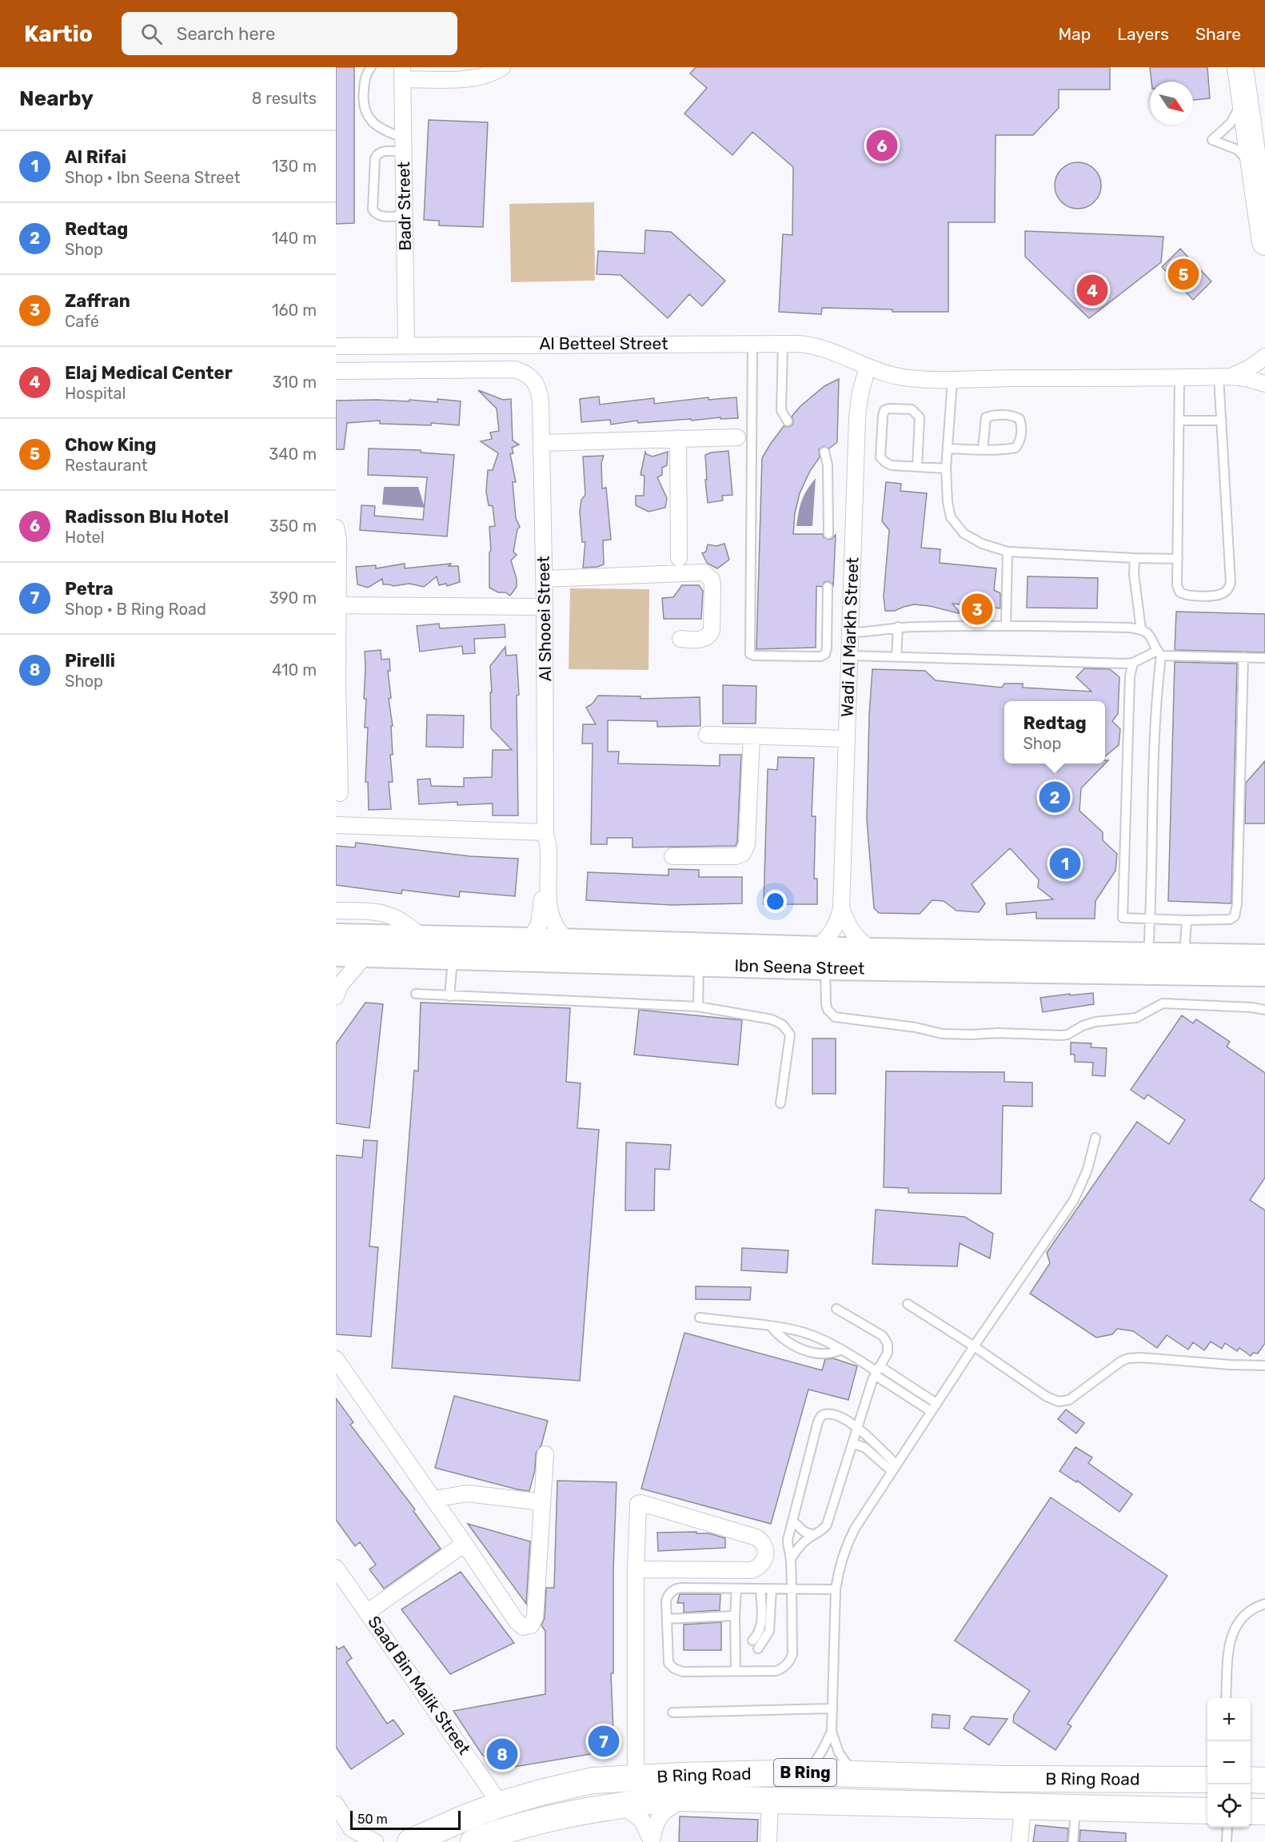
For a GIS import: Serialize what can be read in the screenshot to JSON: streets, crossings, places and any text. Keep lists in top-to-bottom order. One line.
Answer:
{"streets":{"main road":["B Ring","B Ring Road"],"street":["Badr Street","Al Betteel Street","Al Shooei Street","Wadi Al Markh Street","Ibn Seena Street","Saad Bin Malik Street"]},"crossings":[["Badr Street","Al Betteel Street"],["Al Betteel Street","Wadi Al Markh Street"],["Al Shooei Street","Ibn Seena Street"],["Wadi Al Markh Street","Ibn Seena Street"],["Saad Bin Malik Street","B Ring Road"]],"scale_bar":"50 m","north":"bottom right","page":{"header":"Kartio","search":"Search here","nav":["Map","Layers","Share"],"heading":["Nearby","8 results"],"pins":["6","5","4","3","2","1","7","8"],"list":[{"mark":"1","name":"Al Rifai","note":"Shop · Ibn Seena Street","value":"130 m"},{"mark":"2","name":"Redtag","note":"Shop","value":"140 m"},{"mark":"3","name":"Zaffran","note":"Café","value":"160 m"},{"mark":"4","name":"Elaj Medical Center","note":"Hospital","value":"310 m"},{"mark":"5","name":"Chow King","note":"Restaurant","value":"340 m"},{"mark":"6","name":"Radisson Blu Hotel","note":"Hotel","value":"350 m"},{"mark":"7","name":"Petra","note":"Shop · B Ring Road","value":"390 m"},{"mark":"8","name":"Pirelli","note":"Shop","value":"410 m"}],"popup":["Redtag","Shop"],"map_buttons":["+","−"],"scale":"50 m"}}
